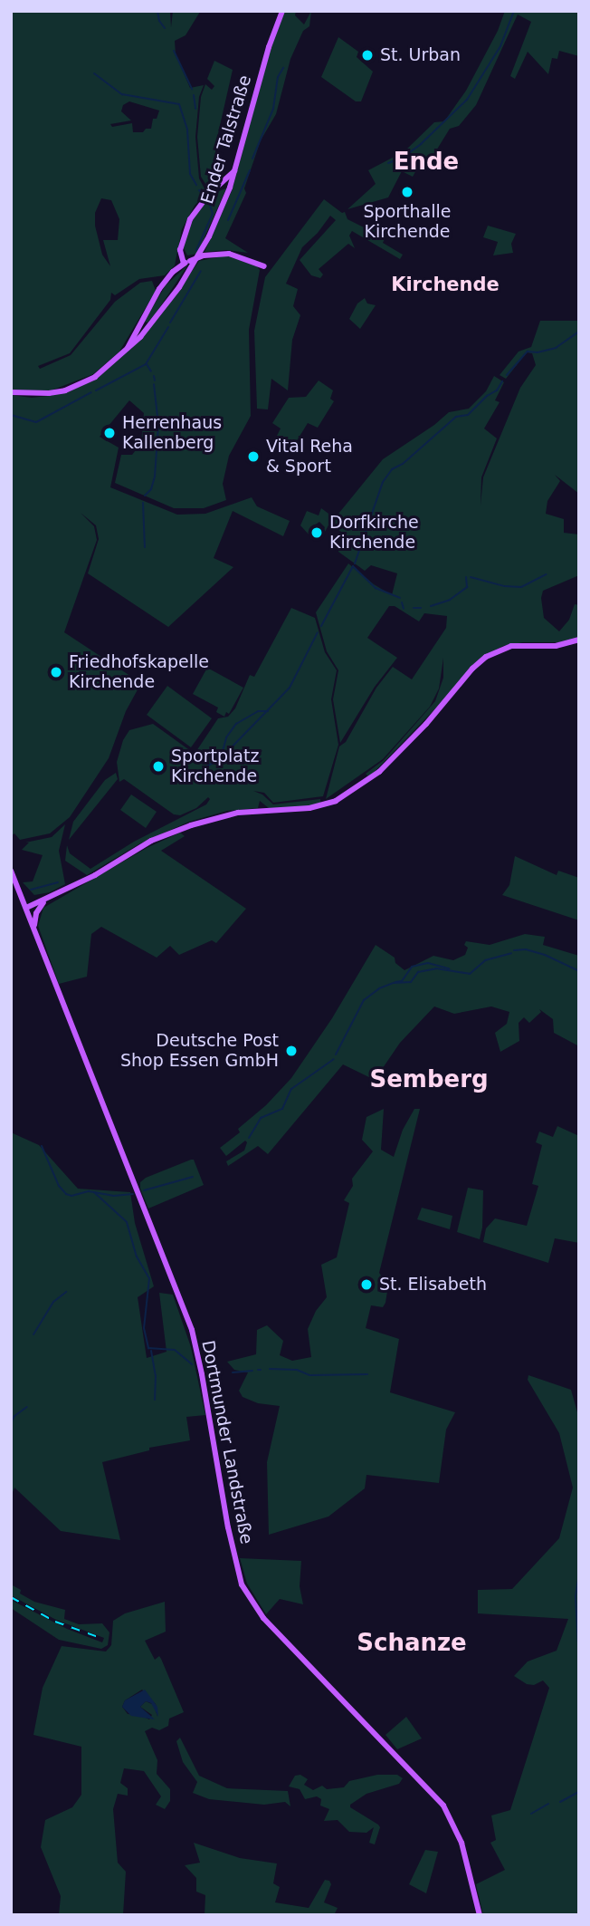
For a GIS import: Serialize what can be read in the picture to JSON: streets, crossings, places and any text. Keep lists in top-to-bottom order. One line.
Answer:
{"streets":{"main road":["Ender Talstraße","Dortmunder Landstraße"]},"districts":["Ende","Kirchende","Semberg","Schanze"],"places":["St. Urban","Sporthalle Kirchende","Herrenhaus Kallenberg","Vital Reha & Sport","Dorfkirche Kirchende","Friedhofskapelle Kirchende","Sportplatz Kirchende","Deutsche Post Shop Essen GmbH","St. Elisabeth"]}
